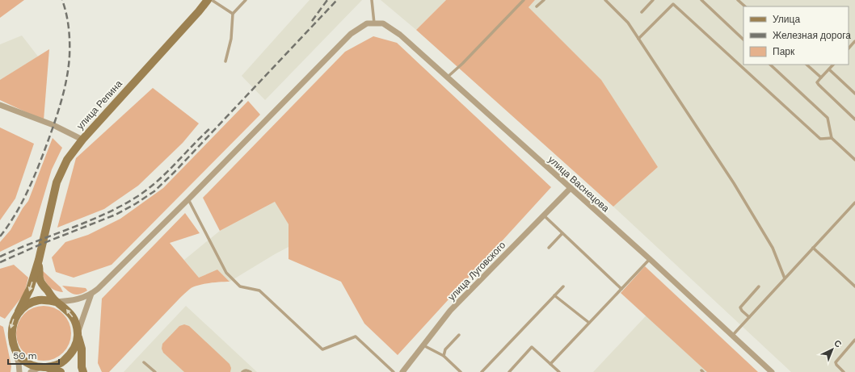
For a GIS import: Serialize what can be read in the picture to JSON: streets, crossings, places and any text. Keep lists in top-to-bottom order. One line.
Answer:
{"streets":{"street":["улица Репина","улица Васнецова","улица Луговского"]},"crossings":[["улица Васнецова","улица Луговского"]],"legend":["Улица","Железная дорога","Парк"],"scale_bar":"50 m","north":"top right"}
